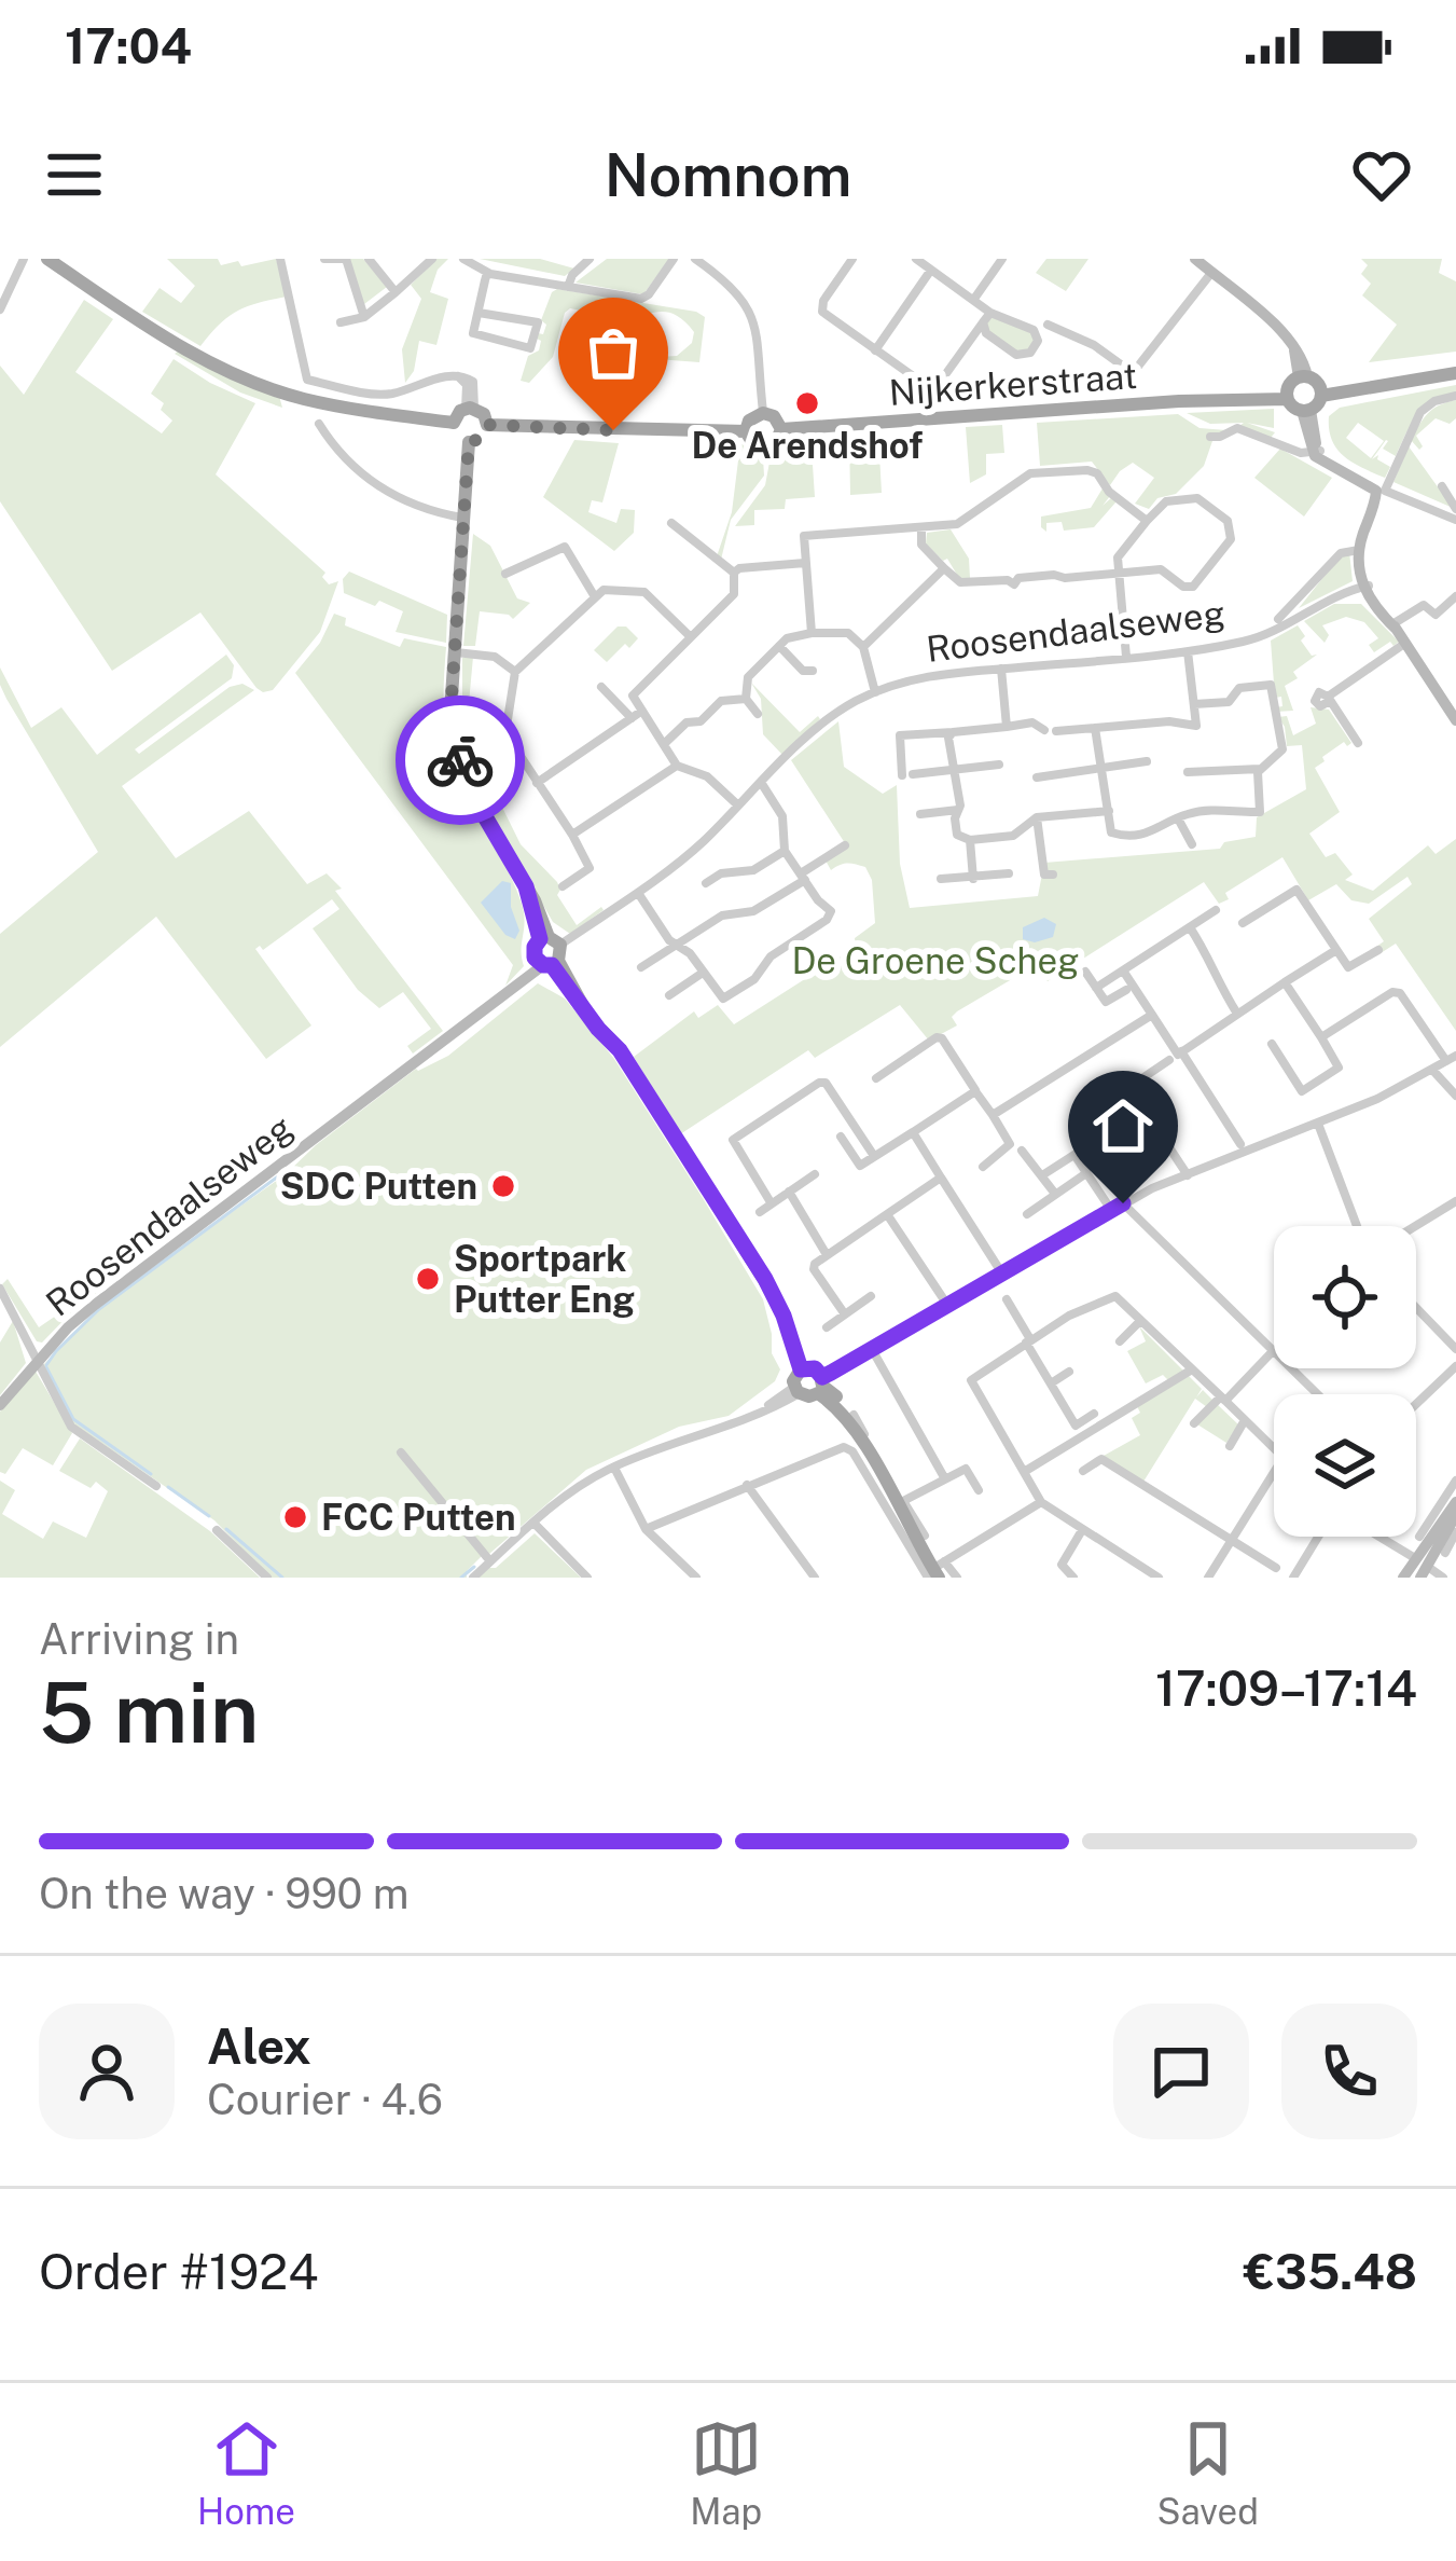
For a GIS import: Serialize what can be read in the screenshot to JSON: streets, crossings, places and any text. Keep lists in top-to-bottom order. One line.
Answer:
{"streets":{"main road":["Nijkerkerstraat"],"street":["Roosendaalseweg"]},"parks":["De Groene Scheg"],"places":["De Arendshof","SDC Putten","Sportpark Putter Eng","FCC Putten"],"page":{"status":"17:04","header":"Nomnom","heading":["5 min","Arriving in","17:09–17:14"],"panel":["Alex","Courier · 4.6","Order #1924","€35.48"],"bar":"On the way · 990 m","tabs":["Home","Map","Saved"]}}
